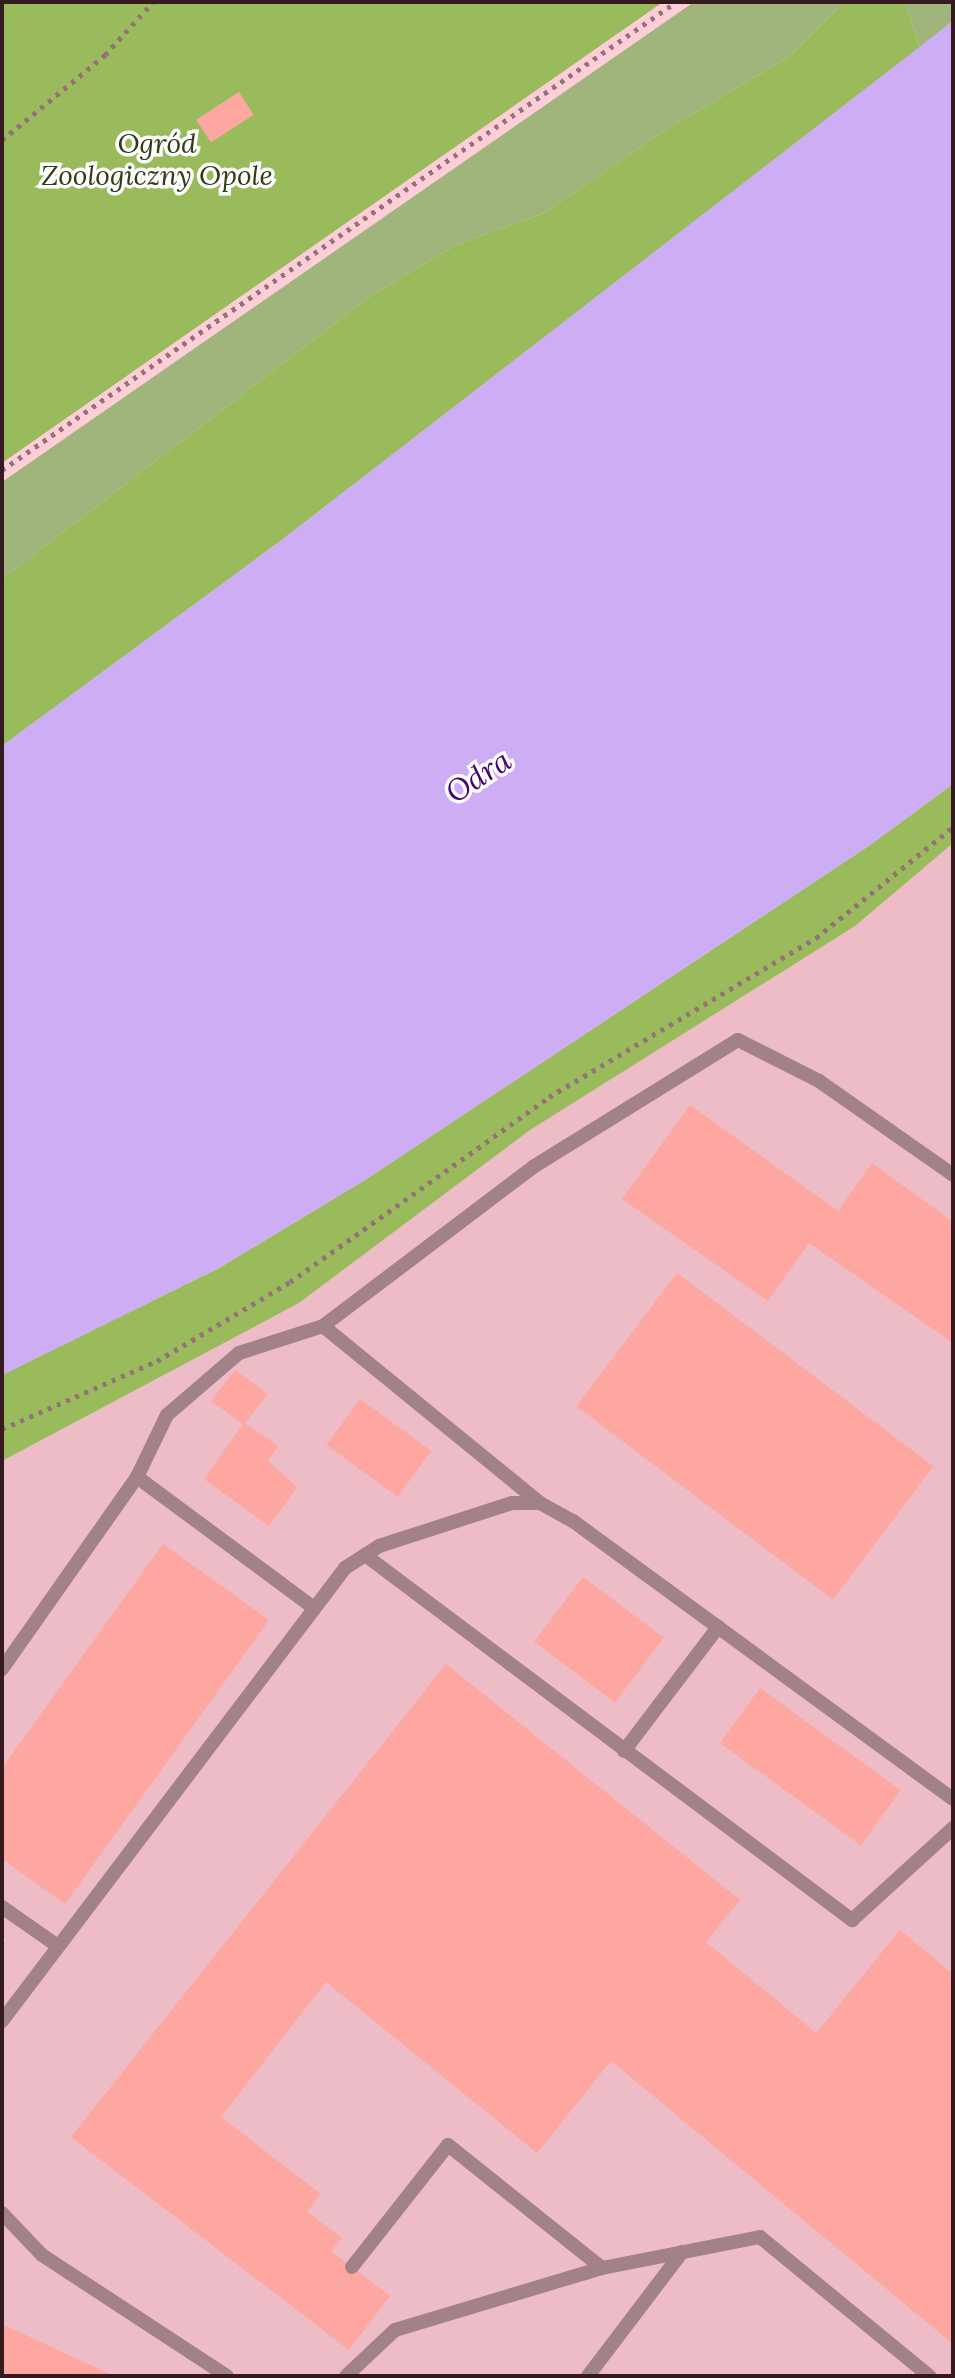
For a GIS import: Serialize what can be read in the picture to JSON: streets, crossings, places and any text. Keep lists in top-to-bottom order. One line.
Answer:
{"water":["Odra"],"parks":["Ogród Zoologiczny Opole"]}
